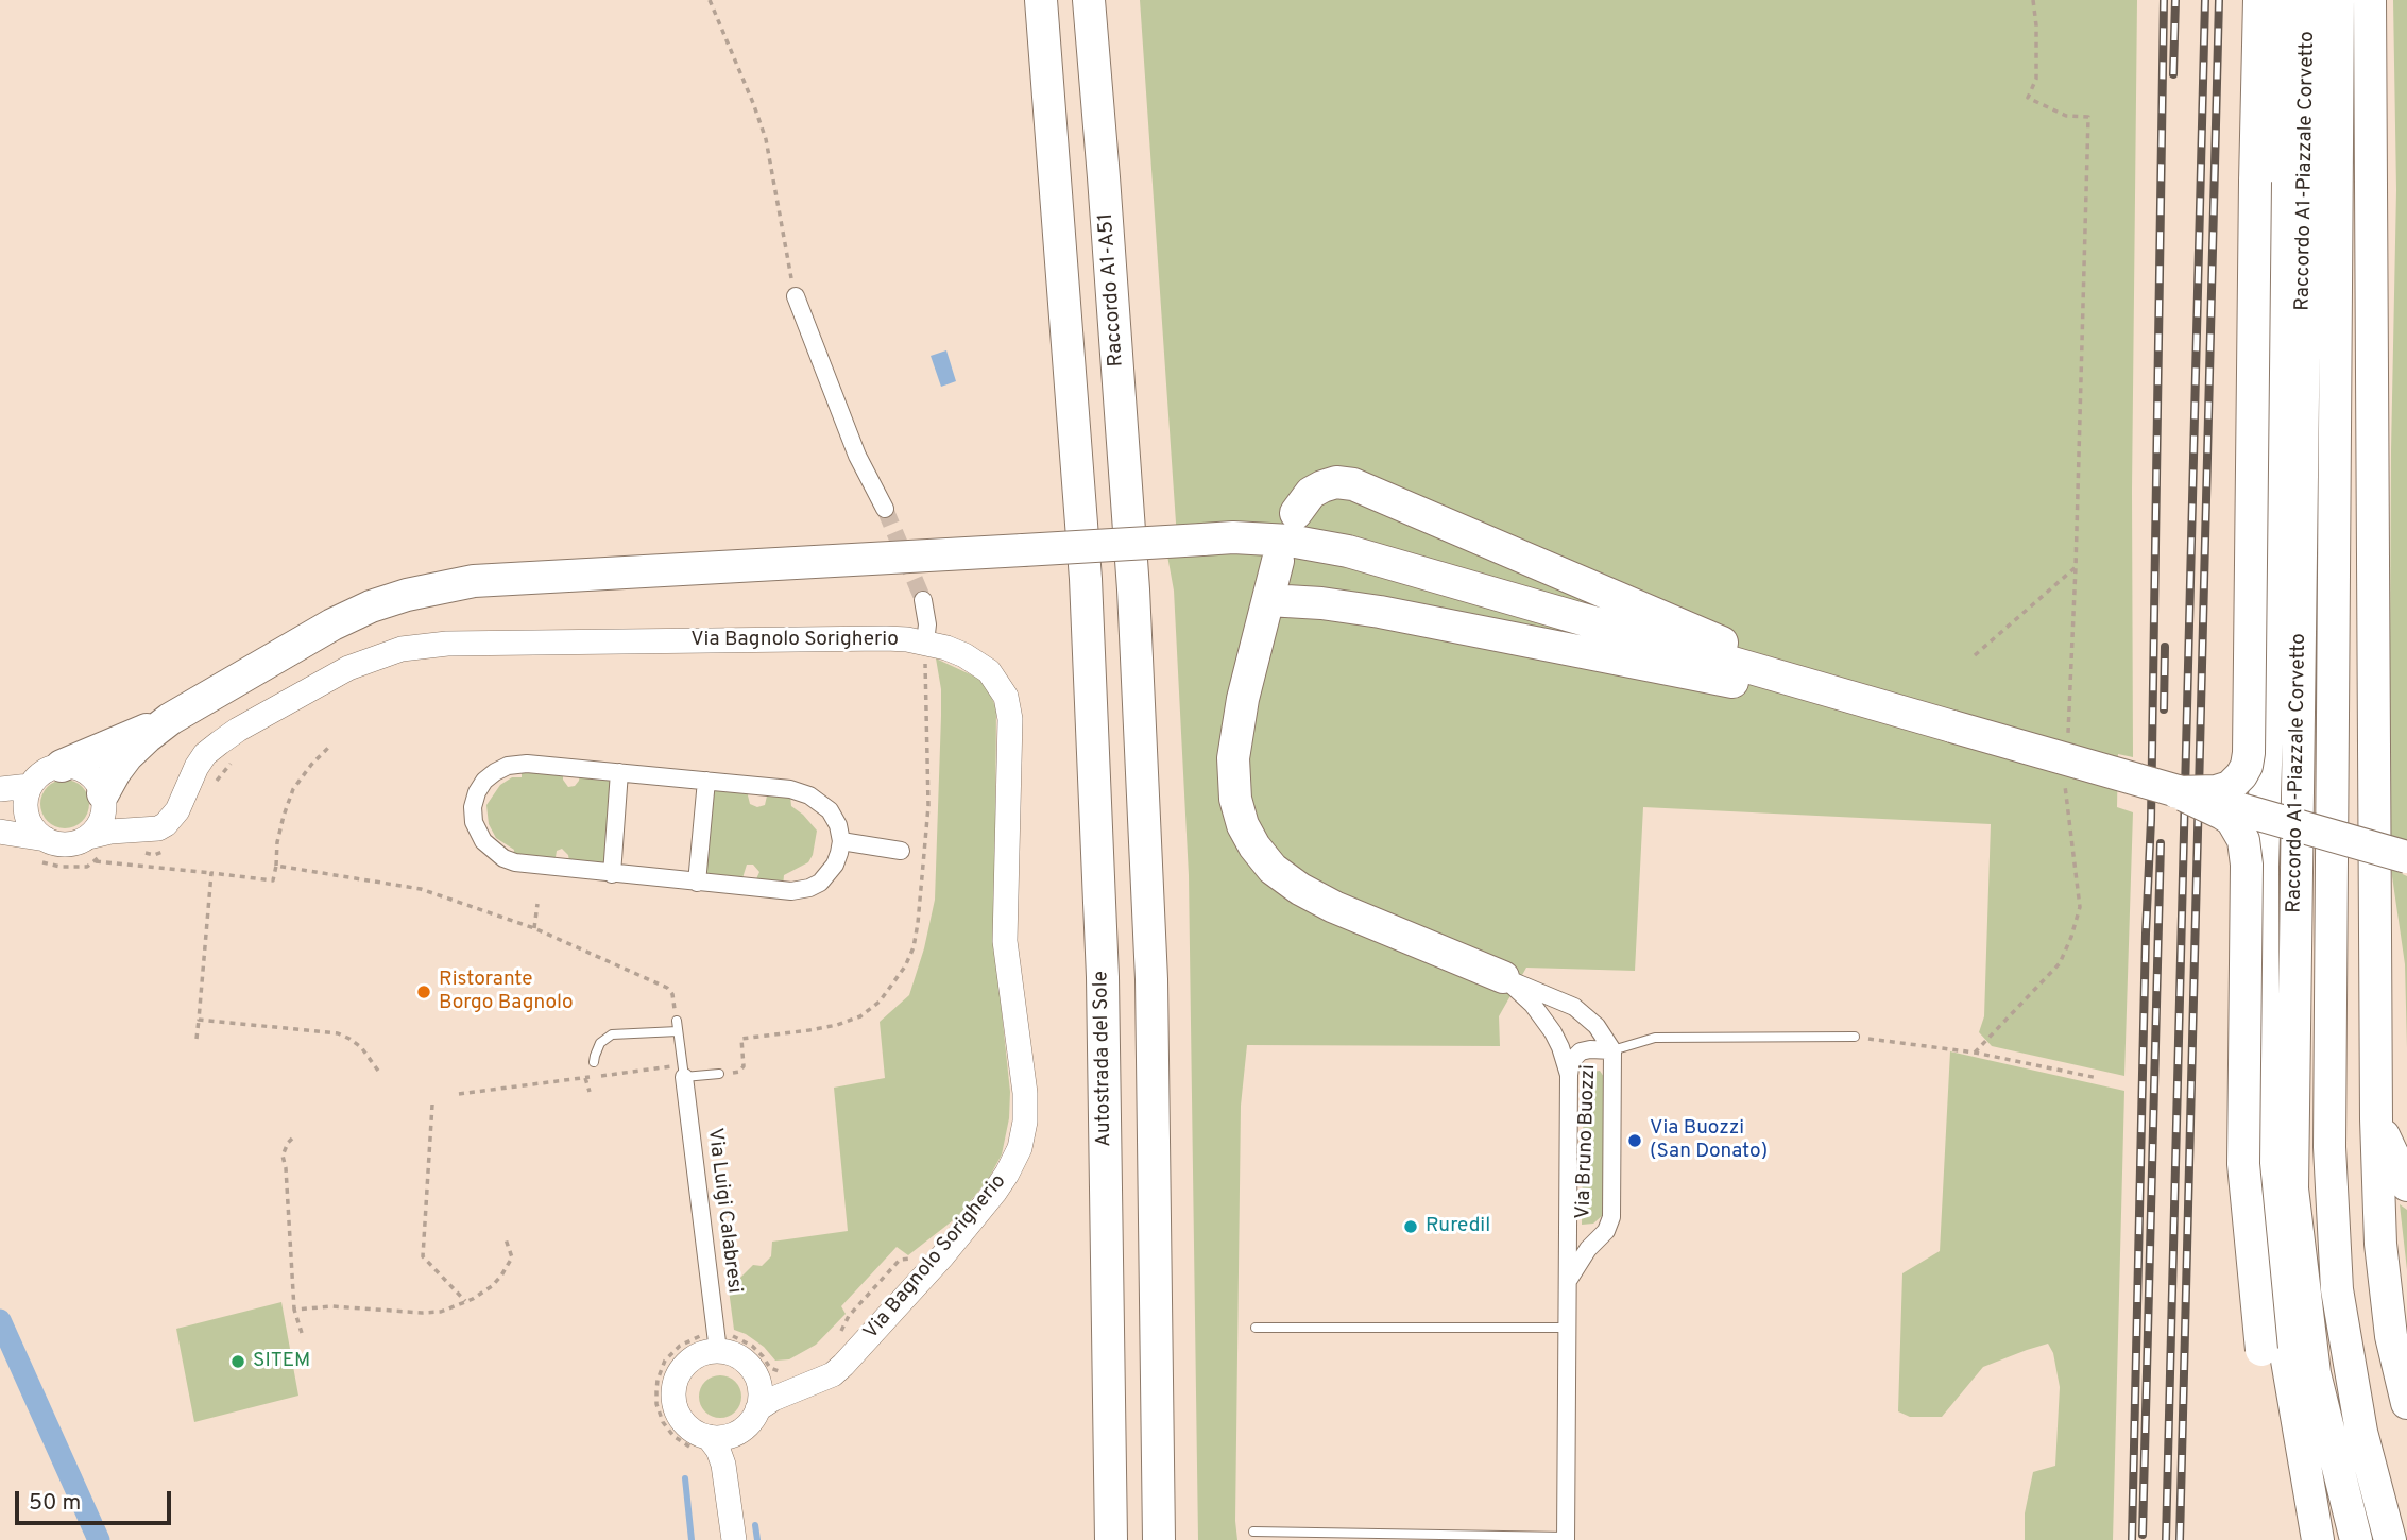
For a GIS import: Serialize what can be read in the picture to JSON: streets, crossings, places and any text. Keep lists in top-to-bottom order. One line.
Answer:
{"streets":{"highway":["Raccordo A1-Piazzale Corvetto","Raccordo A1-A51","Autostrada del Sole"],"street":["Via Bagnolo Sorigherio","Via Bruno Buozzi","Via Luigi Calabresi"]},"crossings":[["Via Bagnolo Sorigherio","Via Luigi Calabresi"]],"places":["Ristorante Borgo Bagnolo","Via Buozzi (San Donato)","Ruredil","SITEM"],"scale_bar":"50 m"}
